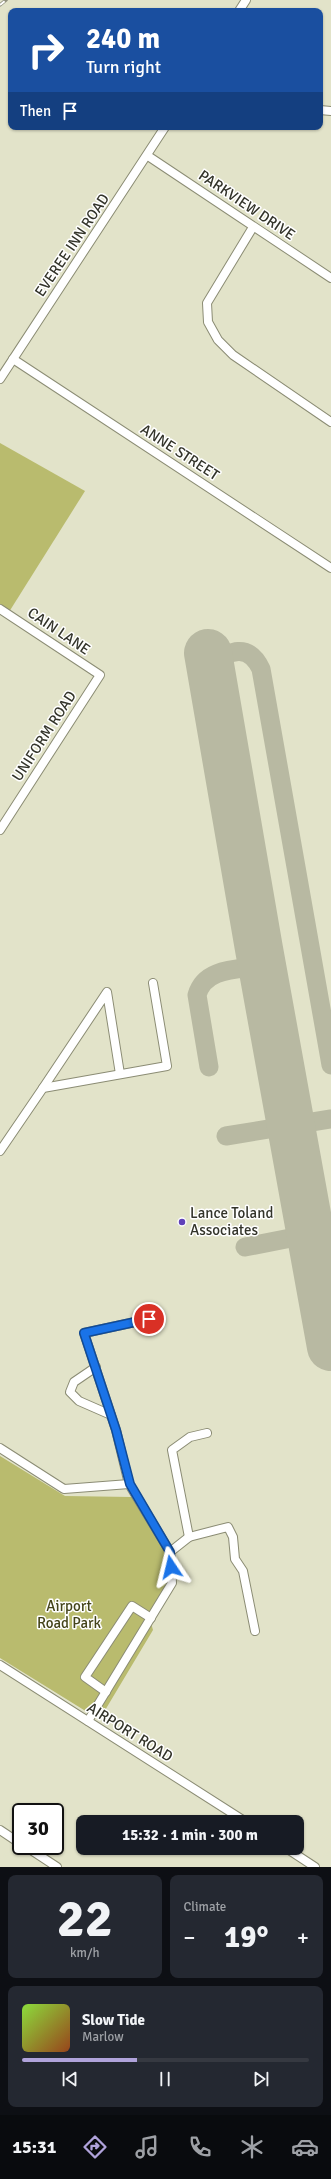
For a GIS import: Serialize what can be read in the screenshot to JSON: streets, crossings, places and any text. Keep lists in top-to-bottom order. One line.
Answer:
{"streets":{"street":["PARKVIEW DRIVE","EVEREE INN ROAD","ANNE STREET","CAIN LANE","UNIFORM ROAD","AIRPORT ROAD"]},"crossings":[["PARKVIEW DRIVE","EVEREE INN ROAD"],["EVEREE INN ROAD","ANNE STREET"],["CAIN LANE","UNIFORM ROAD"]],"parks":["Airport Road Park"],"places":["Lance Toland Associates"],"page":{"turn":["240 m","Turn right"],"then":"Then","limit":"30","trip":"15:32 · 1 min · 300 m","tile":[["22","km/h"],"Climate"],"heat":["−","19°","+"],"song":["Slow Tide","Marlow"],"tabs":"15:31"}}
